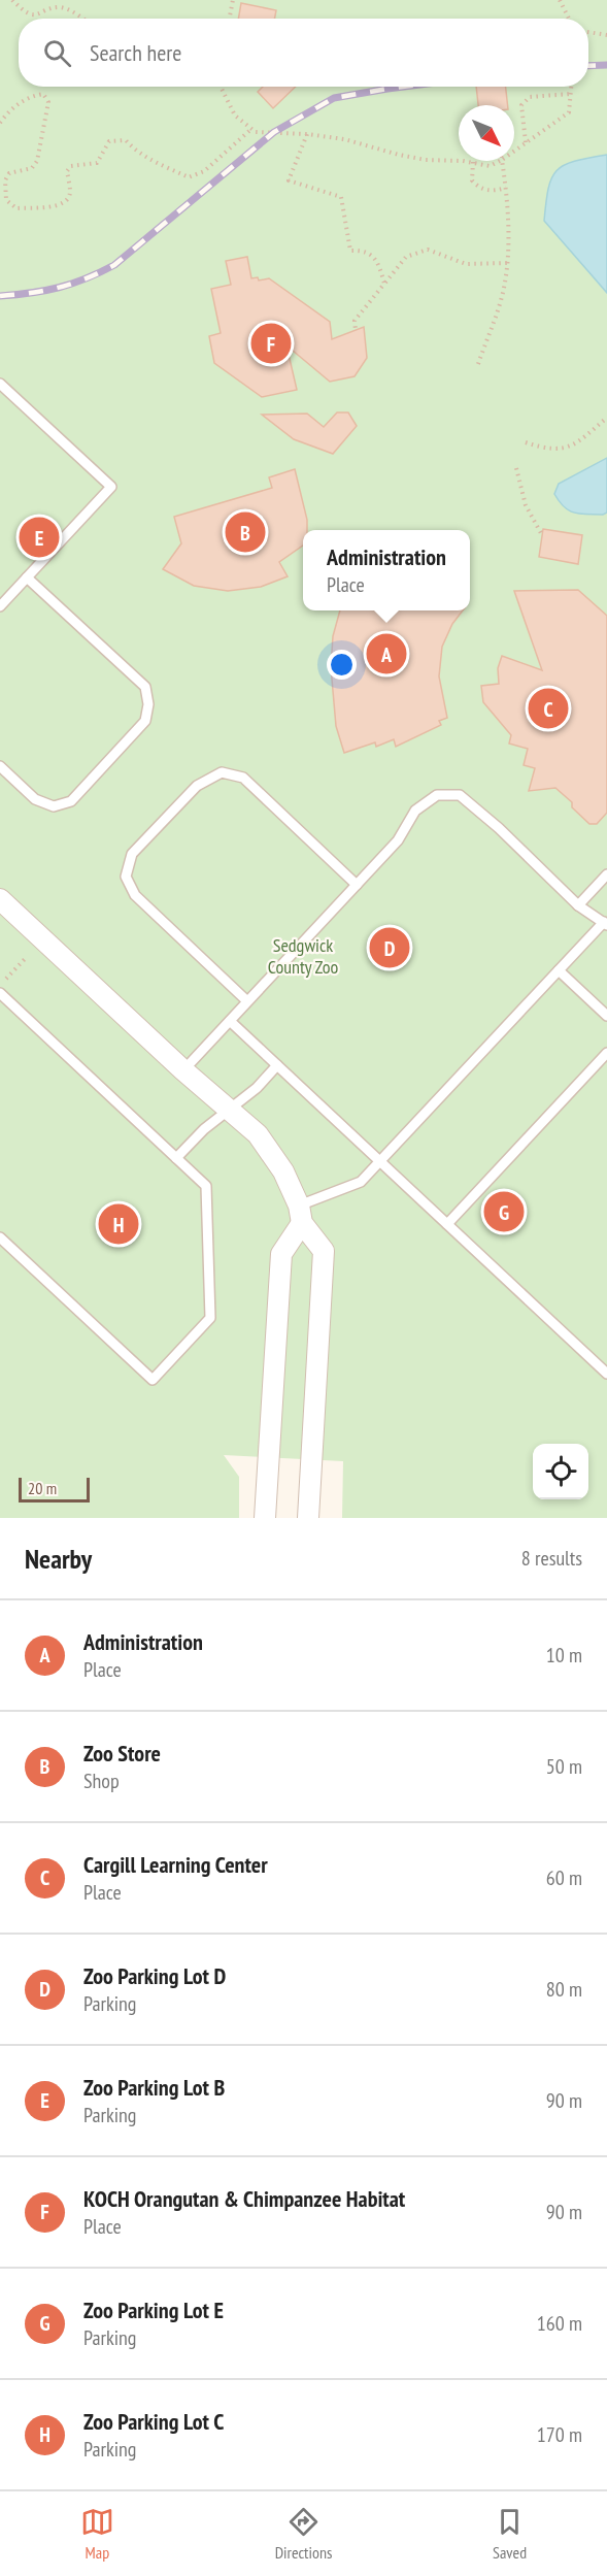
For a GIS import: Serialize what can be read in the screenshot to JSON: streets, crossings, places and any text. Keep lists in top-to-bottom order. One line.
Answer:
{"parks":["Sedgwick County Zoo"],"scale_bar":"20 m","north":"bottom right","page":{"search":"Search here","pins":["F","B","E","A","C","D","G","H"],"popup":["Administration","Place"],"scale":"20 m","heading":["Nearby","8 results"],"list":[{"mark":"A","name":"Administration","note":"Place","value":"10 m"},{"mark":"B","name":"Zoo Store","note":"Shop","value":"50 m"},{"mark":"C","name":"Cargill Learning Center","note":"Place","value":"60 m"},{"mark":"D","name":"Zoo Parking Lot D","note":"Parking","value":"80 m"},{"mark":"E","name":"Zoo Parking Lot B","note":"Parking","value":"90 m"},{"mark":"F","name":"KOCH Orangutan & Chimpanzee Habitat","note":"Place","value":"90 m"},{"mark":"G","name":"Zoo Parking Lot E","note":"Parking","value":"160 m"},{"mark":"H","name":"Zoo Parking Lot C","note":"Parking","value":"170 m"}],"nav":["Map","Directions","Saved"]}}
